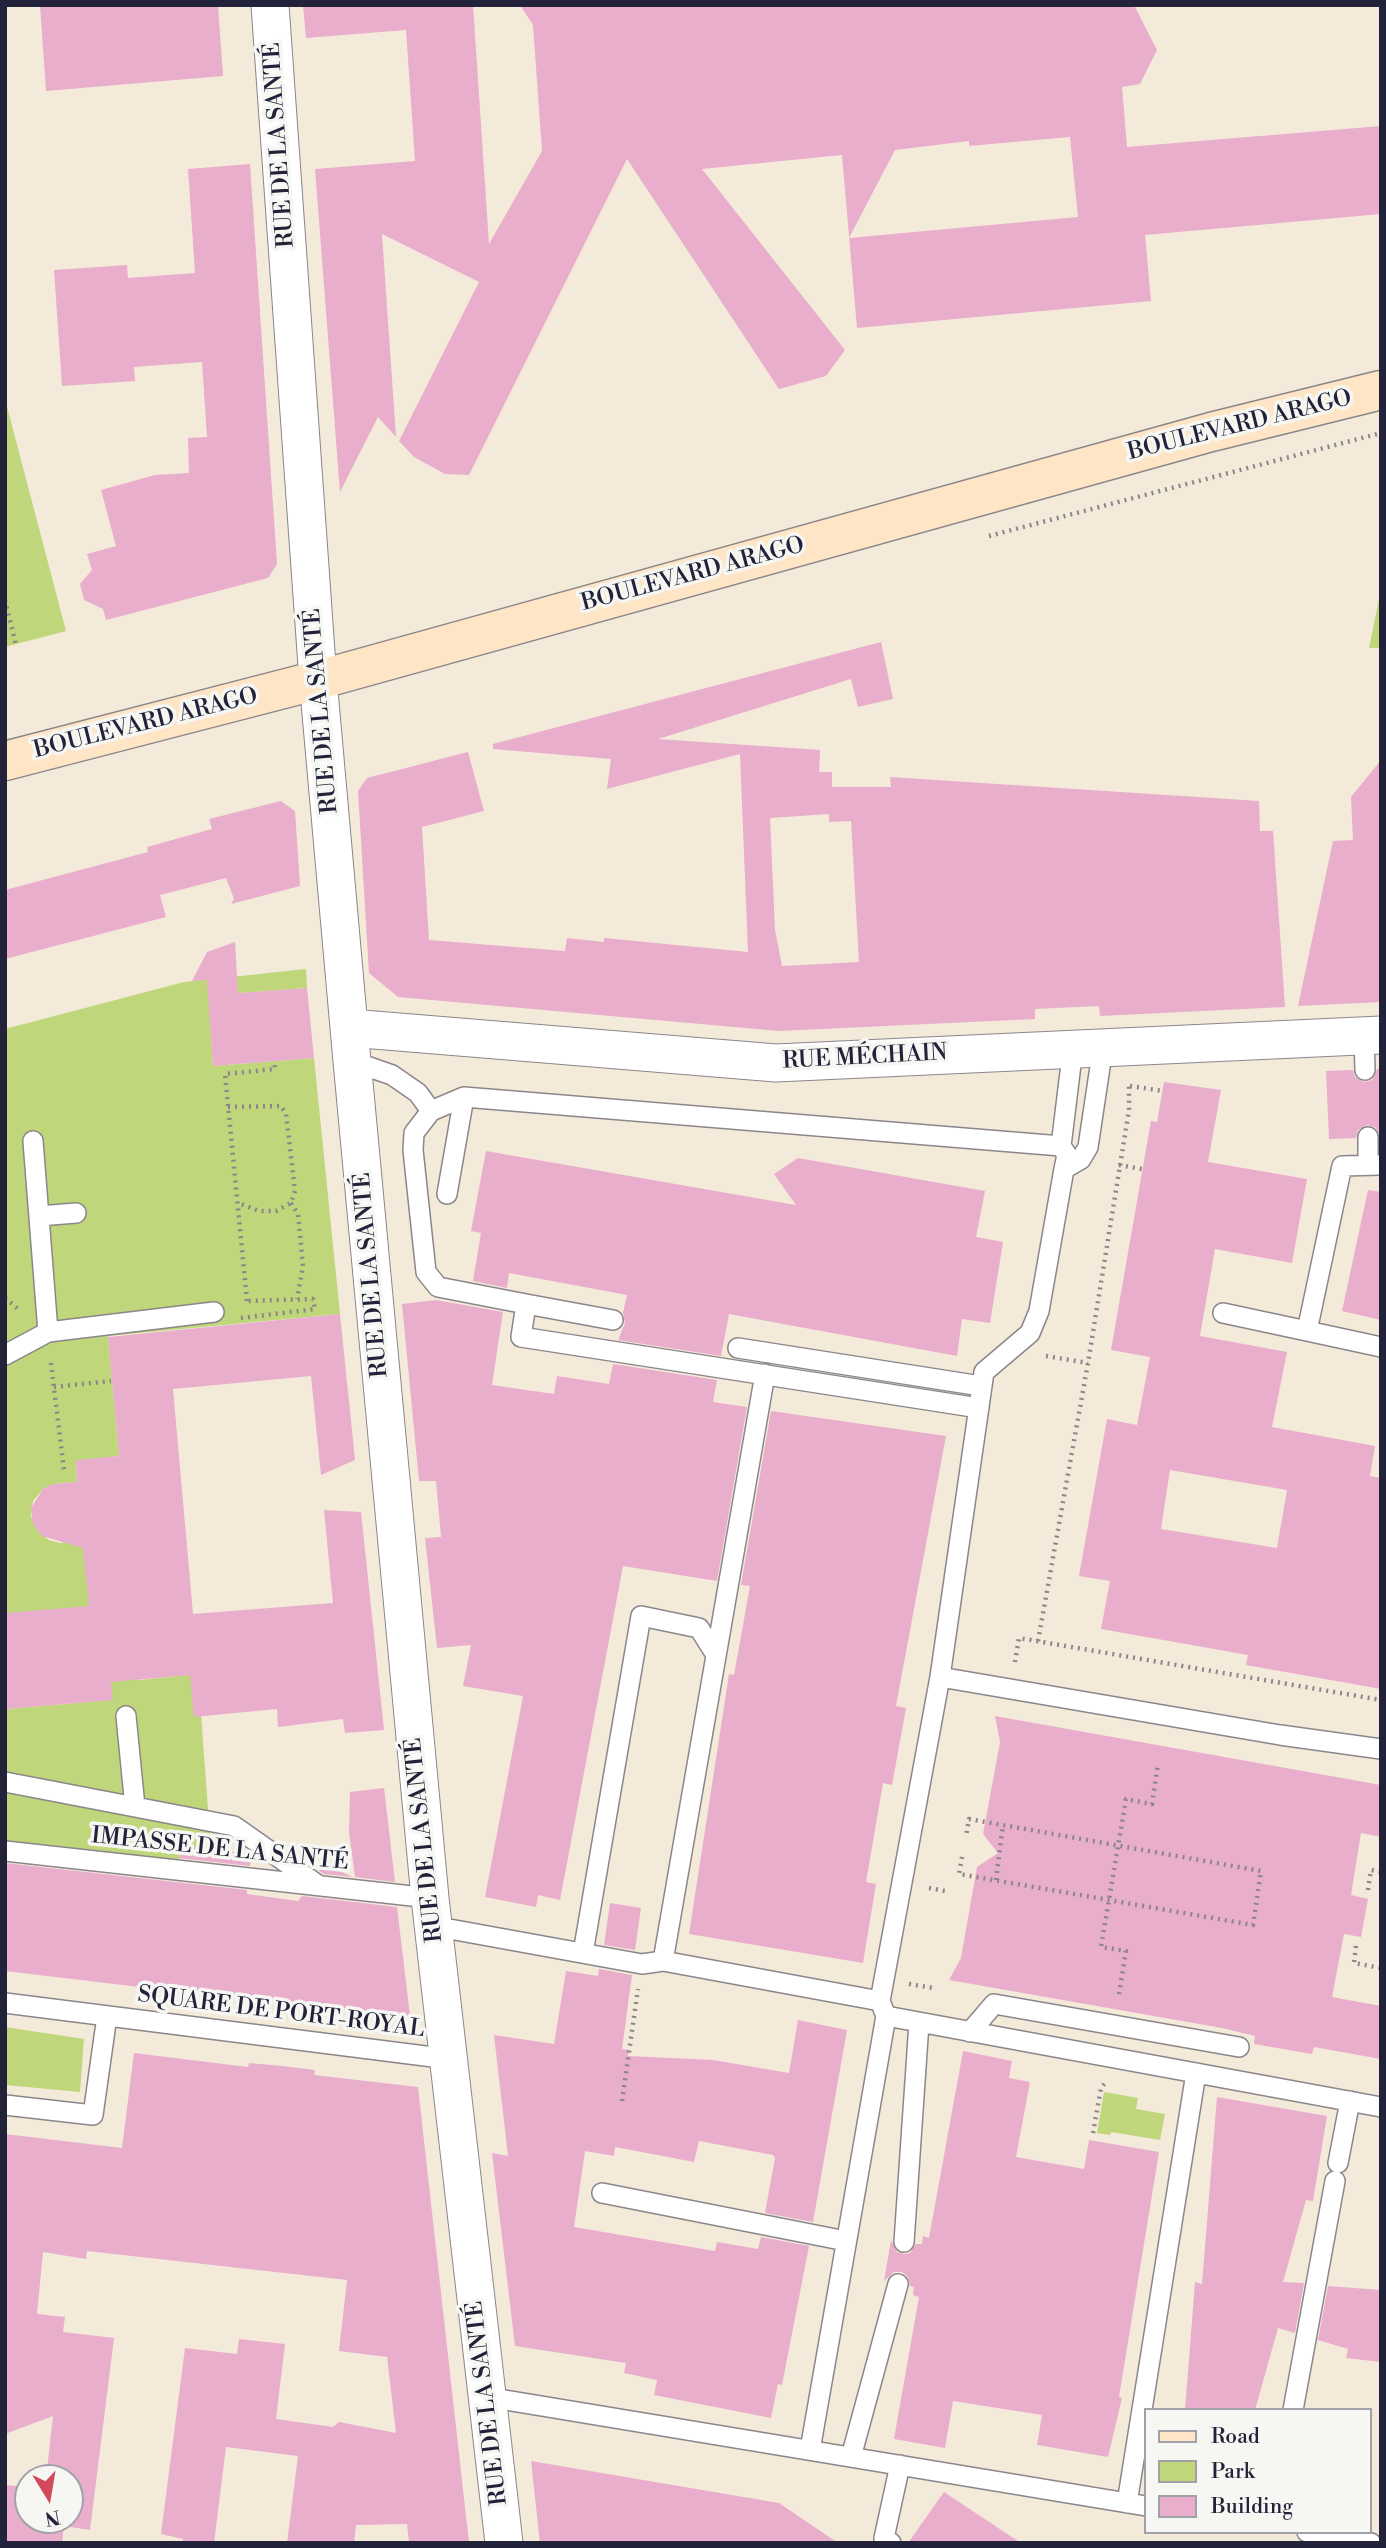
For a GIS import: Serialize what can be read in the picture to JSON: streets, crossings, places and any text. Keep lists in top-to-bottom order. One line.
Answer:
{"streets":{"main road":["BOULEVARD ARAGO"],"street":["RUE DE LA SANTÉ","RUE MÉCHAIN"],"lane":["IMPASSE DE LA SANTÉ","SQUARE DE PORT-ROYAL"]},"crossings":[["RUE DE LA SANTÉ","BOULEVARD ARAGO"],["RUE DE LA SANTÉ","RUE MÉCHAIN"],["RUE DE LA SANTÉ","IMPASSE DE LA SANTÉ"],["RUE DE LA SANTÉ","SQUARE DE PORT-ROYAL"]],"legend":["Road","Park","Building"],"north":"bottom"}
